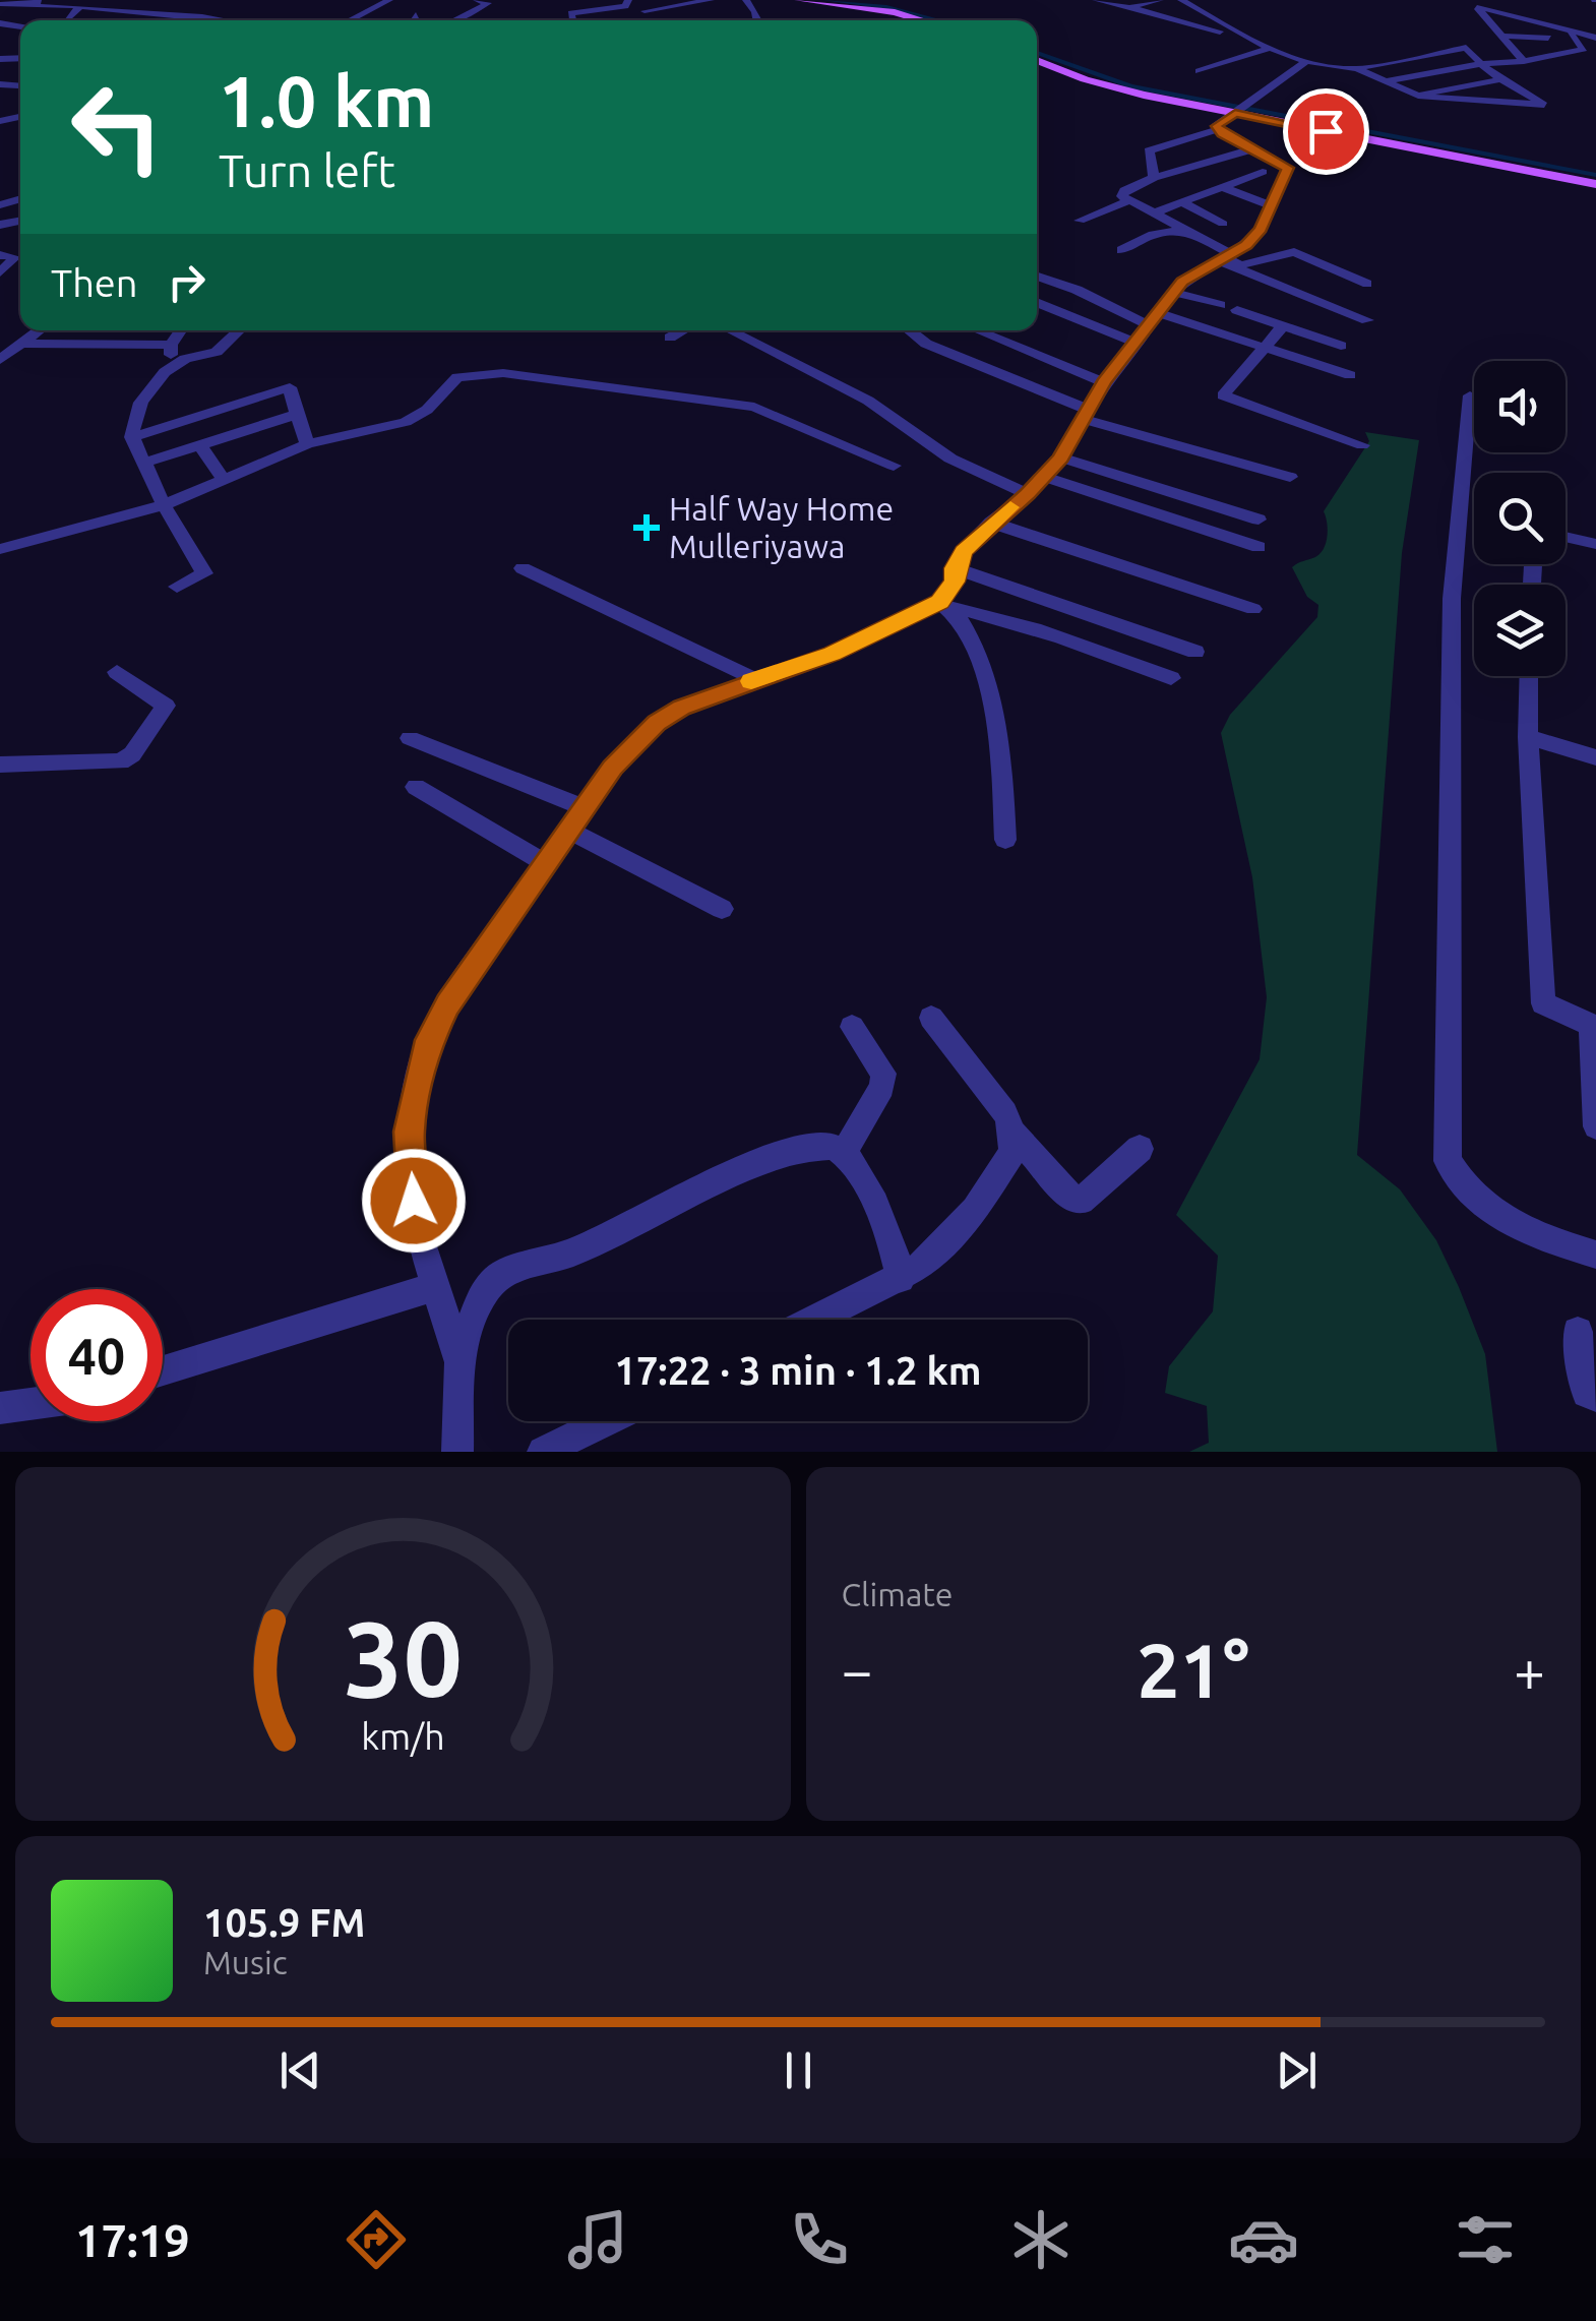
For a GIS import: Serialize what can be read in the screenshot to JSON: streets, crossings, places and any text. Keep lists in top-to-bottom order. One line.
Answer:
{"places":{"health":["Half Way Home Mulleriyawa"]},"page":{"turn":["1.0 km","Turn left"],"then":"Then","limit":"40","trip":"17:22 · 3 min · 1.2 km","tile":"Climate","heat":["−","21°","+"],"song":["105.9 FM","Music"],"tabs":"17:19","gauge":["30","km/h"]}}
